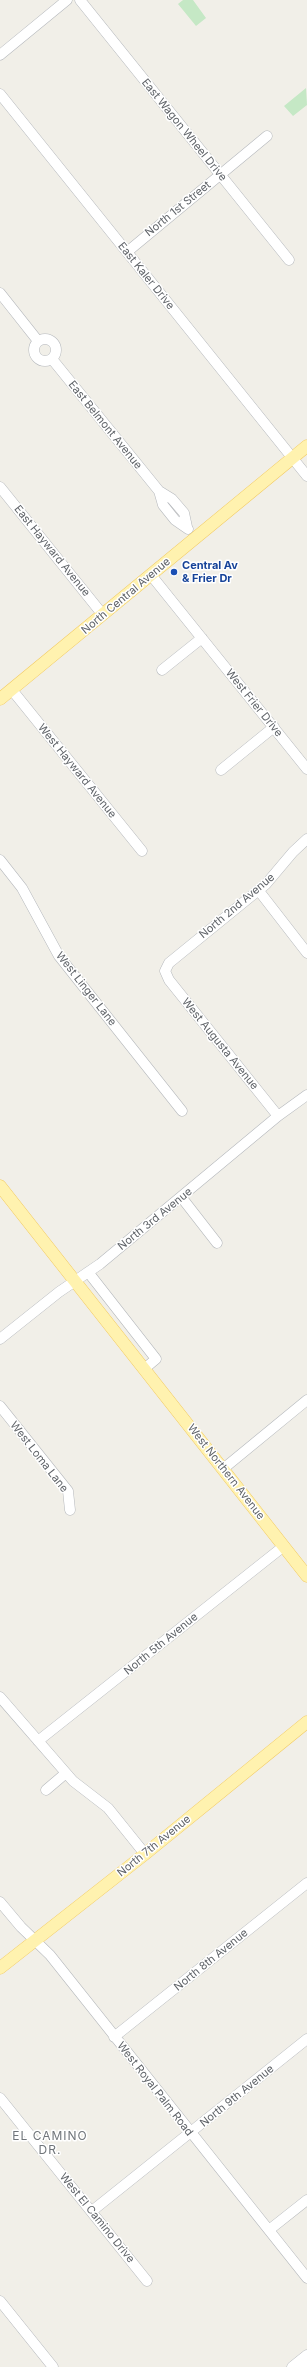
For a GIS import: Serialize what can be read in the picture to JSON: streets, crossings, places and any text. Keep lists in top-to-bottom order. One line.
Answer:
{"streets":{"main road":["North Central Avenue","West Northern Avenue","North 7th Avenue"],"street":["East Wagon Wheel Drive","North 1st Street","East Kaler Drive","East Belmont Avenue","East Hayward Avenue","West Frier Drive","West Hayward Avenue","North 2nd Avenue","West Linger Lane","West Augusta Avenue","North 3rd Avenue","West Loma Lane","North 5th Avenue","North 8th Avenue","West Royal Palm Road","North 9th Avenue","West El Camino Drive"]},"crossings":[["East Wagon Wheel Drive","North 1st Street"],["North 1st Street","East Kaler Drive"],["East Kaler Drive","North Central Avenue"],["East Belmont Avenue","North Central Avenue"],["East Hayward Avenue","North Central Avenue"],["North Central Avenue","West Frier Drive"],["North Central Avenue","West Hayward Avenue"],["North 2nd Avenue","West Augusta Avenue"],["West Augusta Avenue","North 3rd Avenue"],["North 3rd Avenue","West Northern Avenue"],["West Northern Avenue","North 5th Avenue"],["North 7th Avenue","West Royal Palm Road"],["North 8th Avenue","West Royal Palm Road"],["West Royal Palm Road","North 9th Avenue"],["North 9th Avenue","West El Camino Drive"]],"districts":["EL CAMINO DR."],"places":["Central Av & Frier Dr"]}
